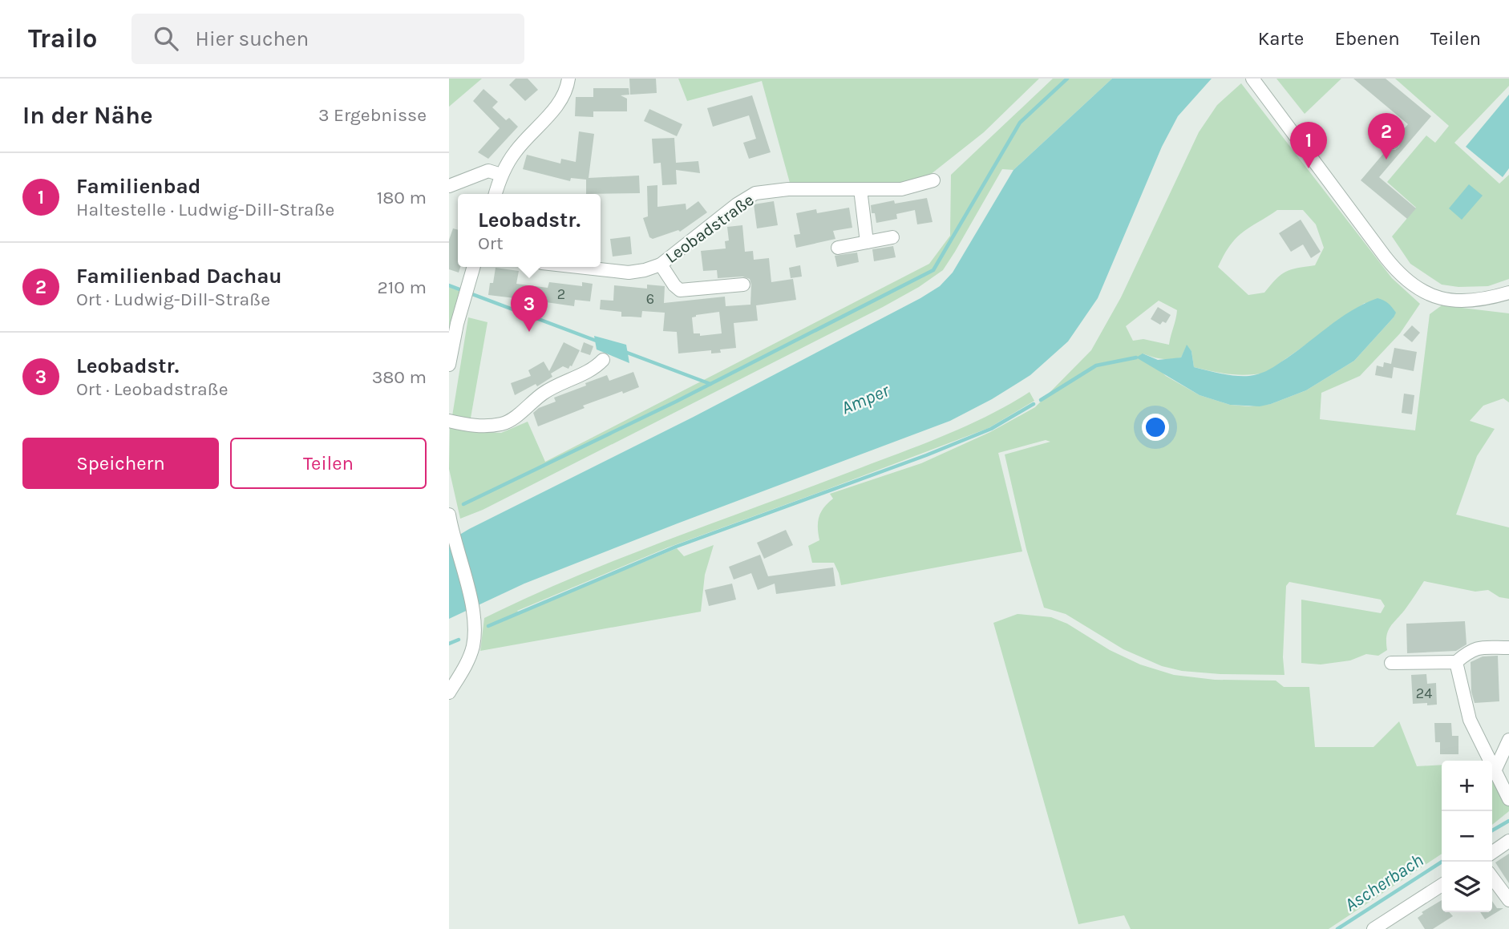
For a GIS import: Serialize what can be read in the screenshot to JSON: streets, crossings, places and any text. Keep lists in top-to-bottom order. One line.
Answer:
{"streets":{"street":["Leobadstraße"]},"water":["Amper","Ascherbach"],"house_numbers":["2","6","24"],"page":{"header":"Trailo","search":"Hier suchen","nav":["Karte","Ebenen","Teilen"],"heading":["In der Nähe","3 Ergebnisse"],"pins":["2","1","3"],"list":[{"mark":"1","name":"Familienbad","note":"Haltestelle · Ludwig-Dill-Straße","value":"180 m"},{"mark":"2","name":"Familienbad Dachau","note":"Ort · Ludwig-Dill-Straße","value":"210 m"},{"mark":"3","name":"Leobadstr.","note":"Ort · Leobadstraße","value":"380 m"}],"popup":["Leobadstr.","Ort"],"buttons":["Speichern","Teilen"],"map_buttons":["+","−"]}}
